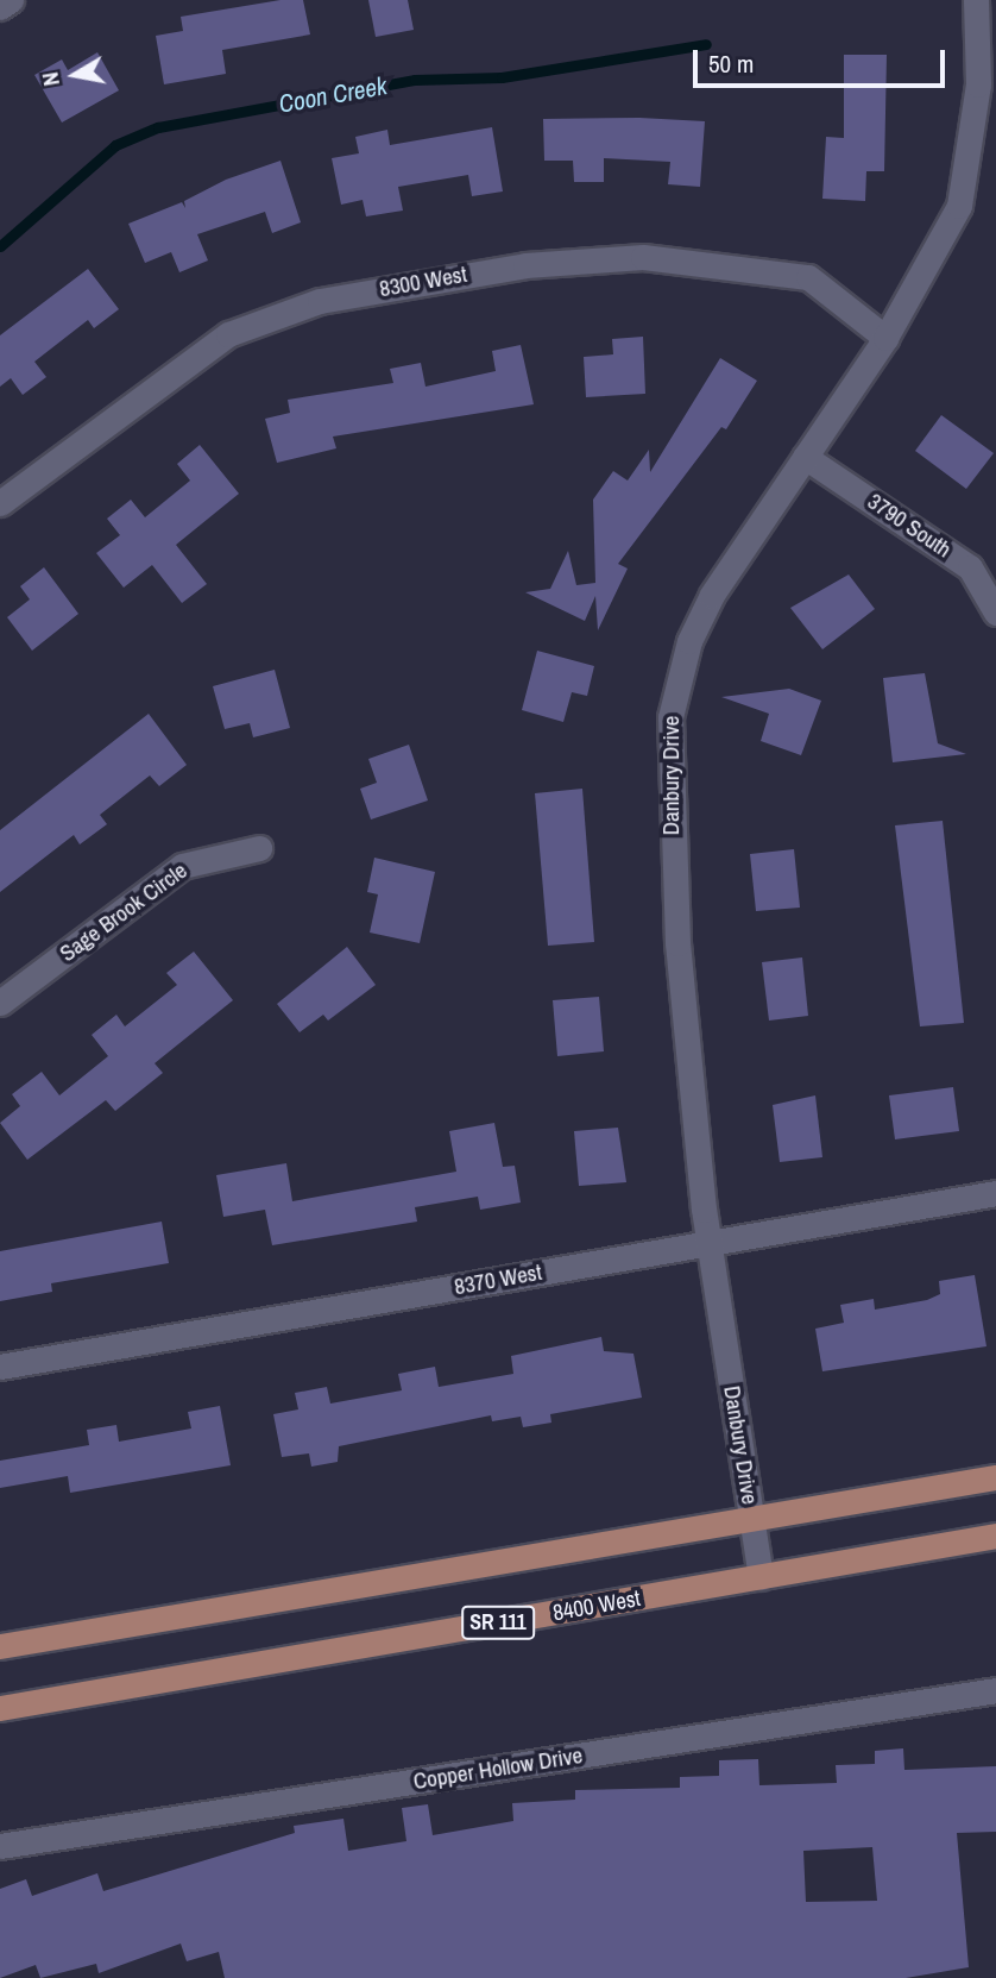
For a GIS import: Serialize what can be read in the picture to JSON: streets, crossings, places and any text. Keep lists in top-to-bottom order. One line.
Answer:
{"streets":{"main road":["8400 West","SR 111"],"street":["8300 West","3790 South","Danbury Drive","Sage Brook Circle","8370 West","Copper Hollow Drive"]},"crossings":[["8300 West","Danbury Drive"],["3790 South","Danbury Drive"],["Danbury Drive","8370 West"],["Danbury Drive","8400 West"]],"water":["Coon Creek"],"scale_bar":"50 m","north":"left"}
